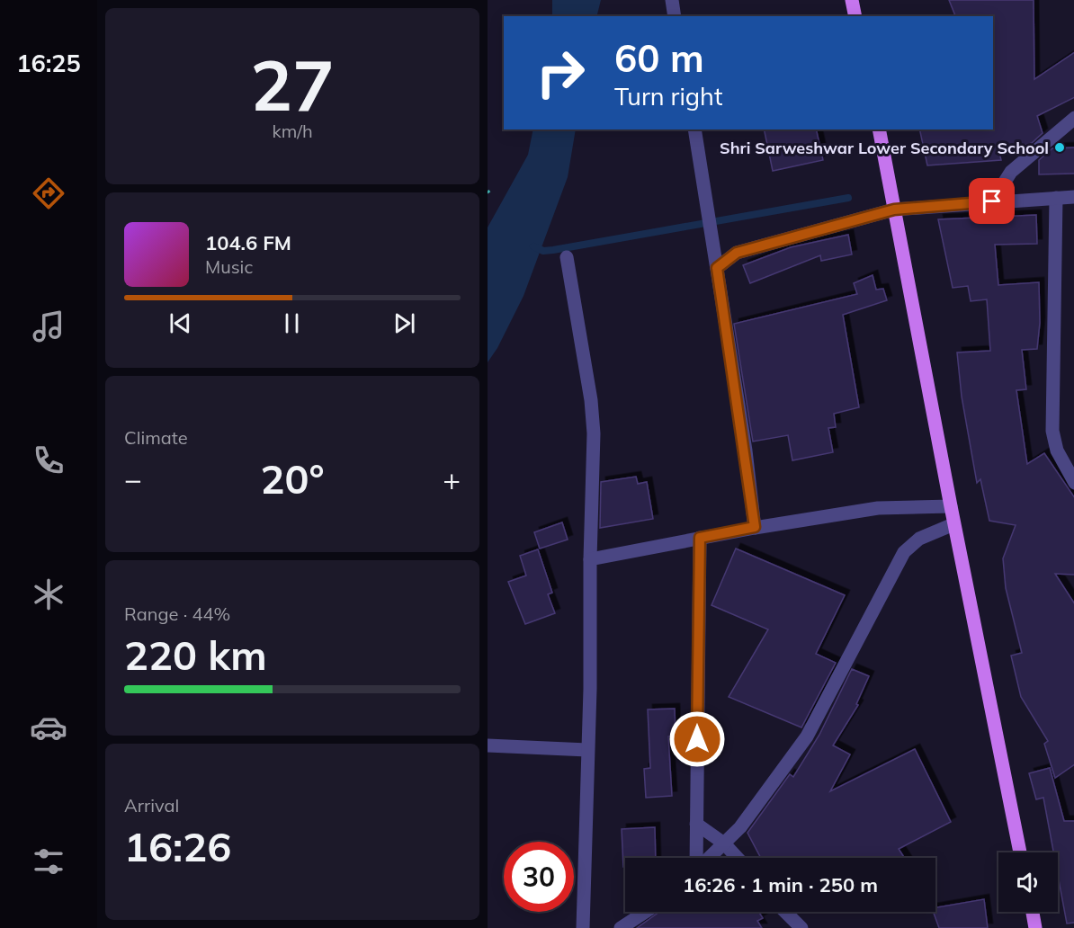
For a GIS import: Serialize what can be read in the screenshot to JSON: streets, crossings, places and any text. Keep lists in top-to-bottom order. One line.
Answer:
{"places":["Shri Sarweshwar Lower Secondary School"],"page":{"tabs":"16:25","tile":[["27","km/h"],"Climate",["Range · 44%","220 km"],["Arrival","16:26"]],"turn":["60 m","Turn right"],"song":["104.6 FM","Music"],"heat":["−","20°","+"],"limit":"30","trip":"16:26 · 1 min · 250 m"}}
